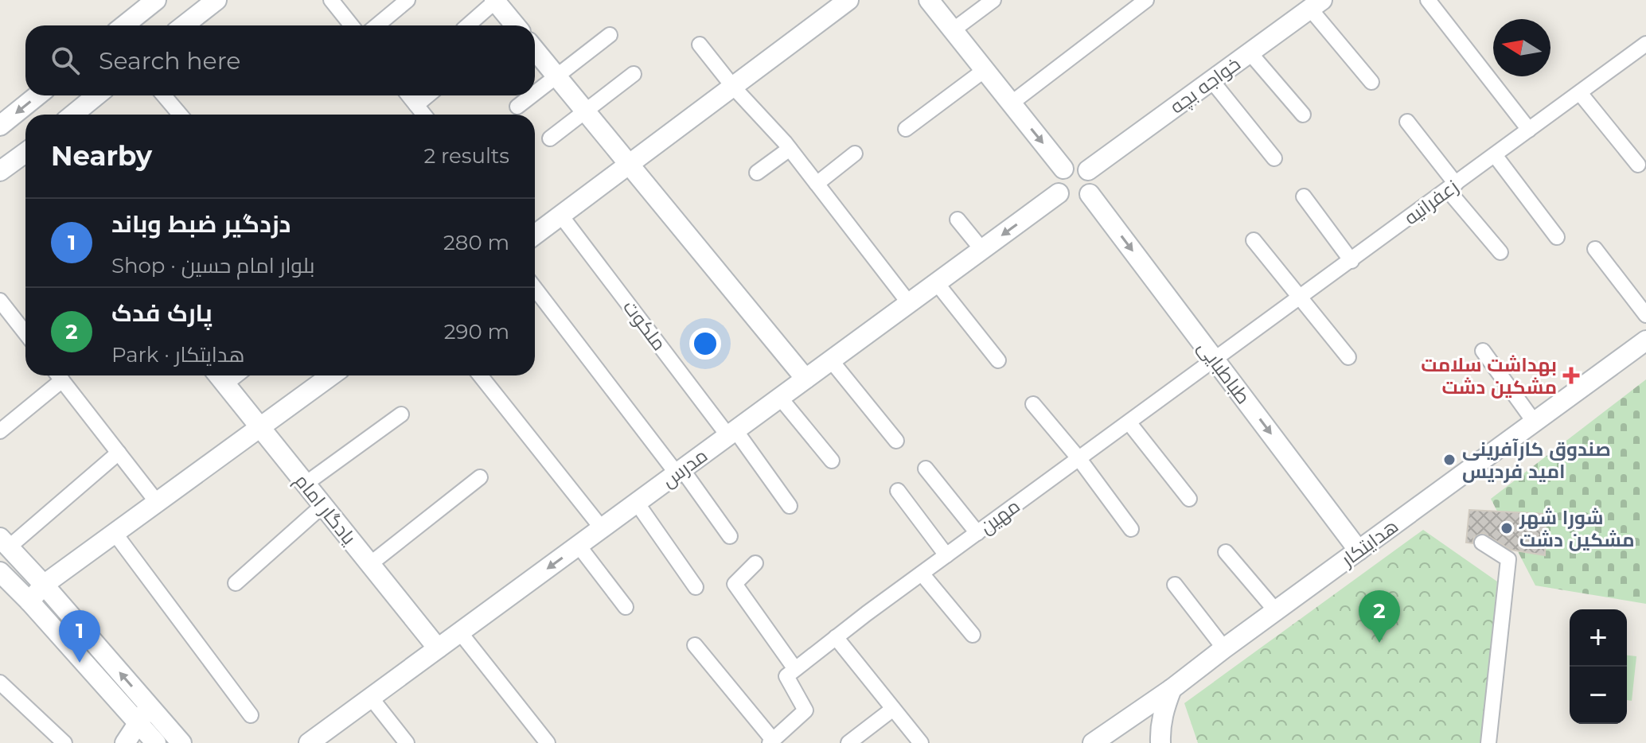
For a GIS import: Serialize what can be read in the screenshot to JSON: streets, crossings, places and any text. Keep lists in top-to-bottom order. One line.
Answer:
{"streets":{"street":["خواجه بچه","زعفرانیه","ملکوت","طباطبایی","مدرس","یادگار امام","مهین","هدایتکار"]},"crossings":[["خواجه بچه","طباطبایی"],["خواجه بچه","مدرس"],["زعفرانیه","طباطبایی"],["زعفرانیه","مهین"],["ملکوت","مدرس"],["طباطبایی","مدرس"],["طباطبایی","مهین"],["طباطبایی","هدایتکار"],["مدرس","یادگار امام"]],"places":{"health":["بهداشت سلامت مشکین دشت"],"other":["صندوق کارآفرینی امید فردیس","شورا شهر مشکین دشت"]},"north":"left","page":{"search":"Search here","heading":["Nearby","2 results"],"list":[{"mark":"1","name":"دزدگیر ضبط وباند","note":"Shop · بلوار امام حسین","value":"280 m"},{"mark":"2","name":"پارک فدک","note":"Park · هدایتکار","value":"290 m"}],"pins":["2","1"],"map_buttons":["+","−"]}}
